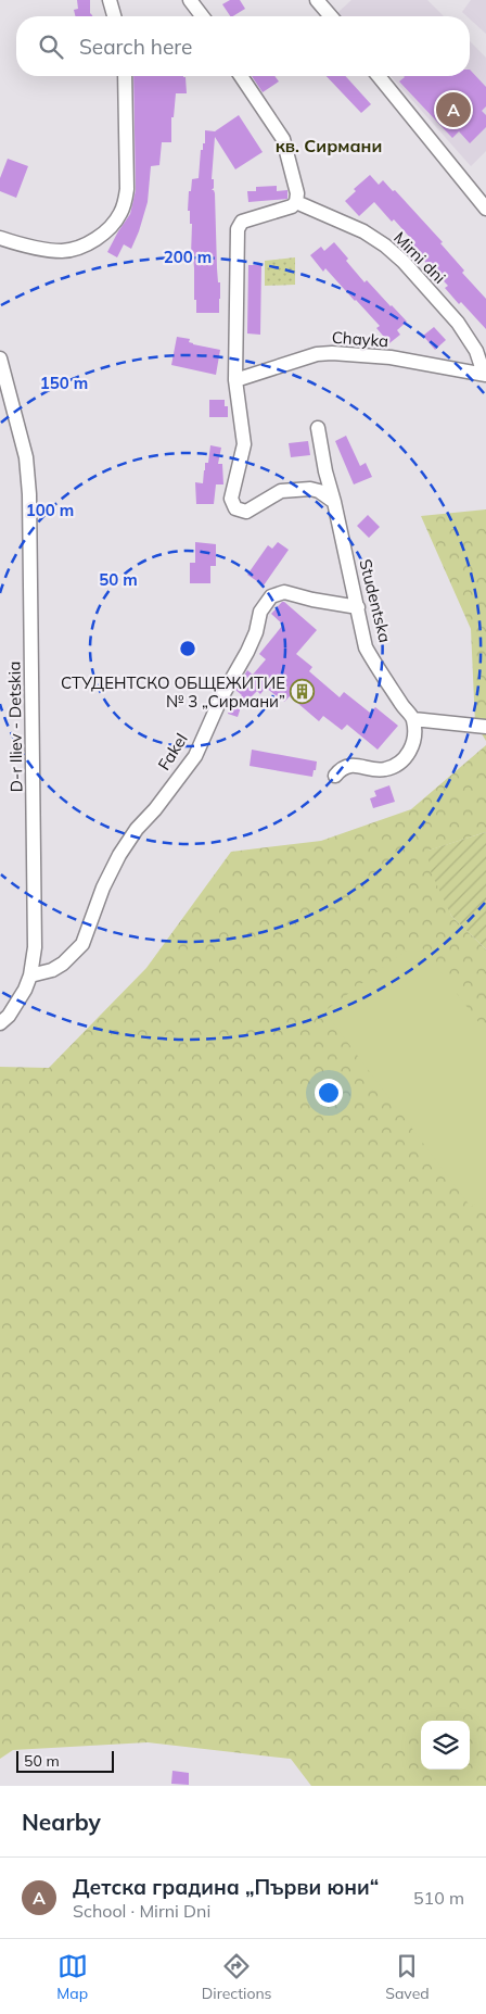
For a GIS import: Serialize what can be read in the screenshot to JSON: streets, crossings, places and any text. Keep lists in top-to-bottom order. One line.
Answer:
{"streets":{"street":["Mirni dni","Chayka","Studentska","D-r Iliev - Detskia","Fakel"]},"crossings":[["Mirni dni","Chayka"],["Studentska","Fakel"],["D-r Iliev - Detskia","Fakel"]],"districts":["кв. Сирмани"],"places":{"building":["СТУДЕНТСКО ОБЩЕЖИТИЕ № 3 „Сирмани”"]},"scale_bar":"50 m","page":{"search":"Search here","pins":"A","scale":"50 m","heading":"Nearby","list":[{"mark":"A","name":"Детска градина „Първи юни“","note":"School · Mirni Dni","value":"510 m"}],"nav":["Map","Directions","Saved"]},"rings":["200 m","150 m","100 m","50 m"]}
